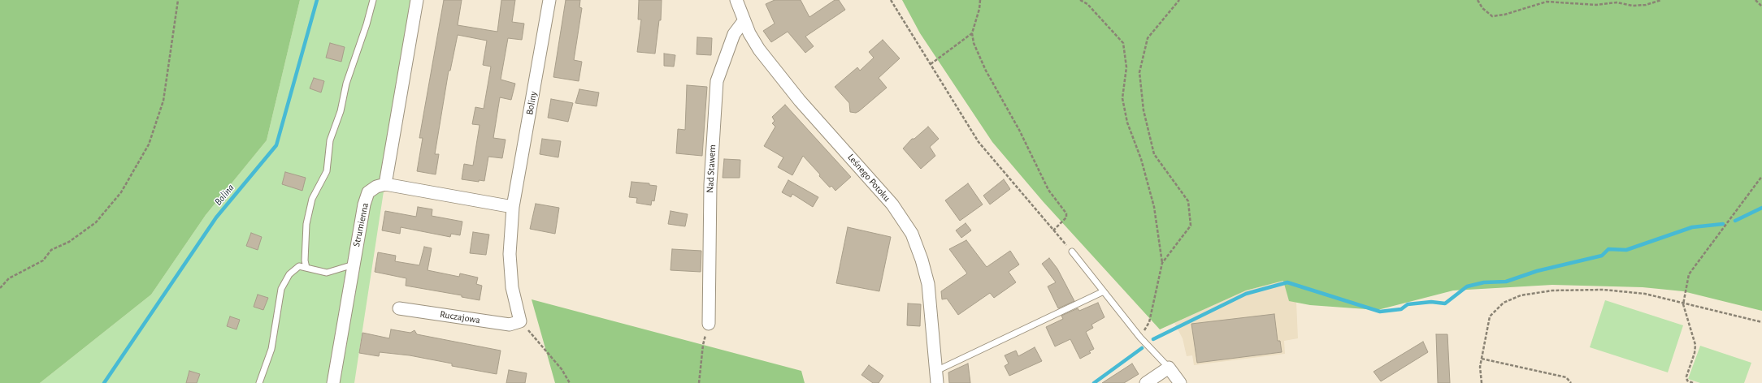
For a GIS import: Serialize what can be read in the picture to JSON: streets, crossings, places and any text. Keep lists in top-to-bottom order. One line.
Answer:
{"streets":{"street":["Boliny","Nad Stawem","Leśnego Potoku","Strumienna","Ruczajowa"]},"crossings":[["Boliny","Ruczajowa"],["Nad Stawem","Leśnego Potoku"]],"water":["Bolina"]}
